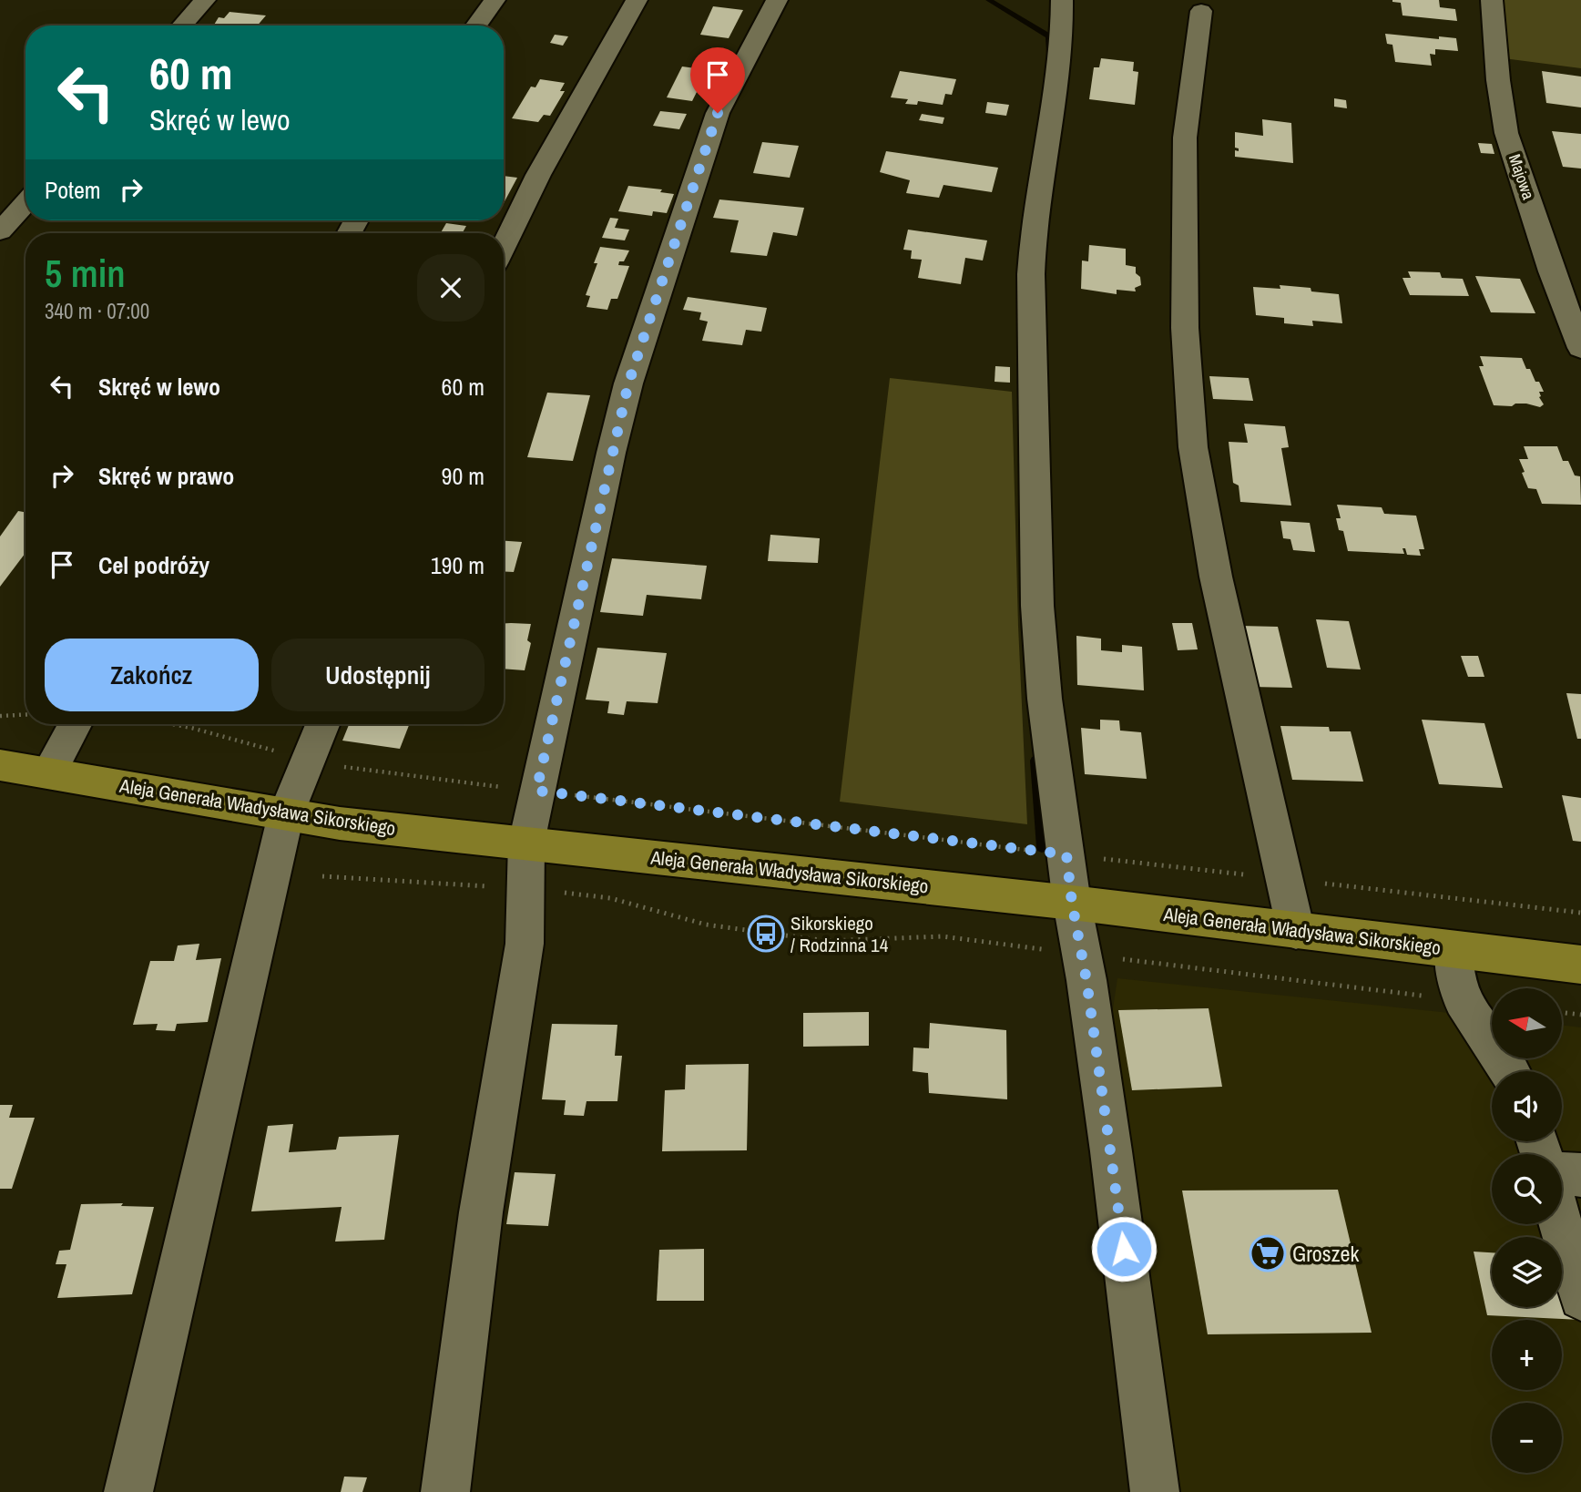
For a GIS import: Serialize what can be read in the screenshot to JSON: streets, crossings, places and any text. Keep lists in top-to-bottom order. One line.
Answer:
{"streets":{"main road":["Aleja Generała Władysława Sikorskiego"],"street":["Majowa"]},"places":{"bus stop":["Sikorskiego / Rodzinna 14"],"supermarket":["Groszek"]},"north":"left","page":{"turn":["60 m","Skręć w lewo"],"then":"Potem","heading":["5 min","340 m · 07:00"],"list":[{"name":"Skręć w lewo","value":"60 m"},{"name":"Skręć w prawo","value":"90 m"},{"name":"Cel podróży","value":"190 m"}],"buttons":["Zakończ","Udostępnij"],"map_buttons":["+","−"]}}
